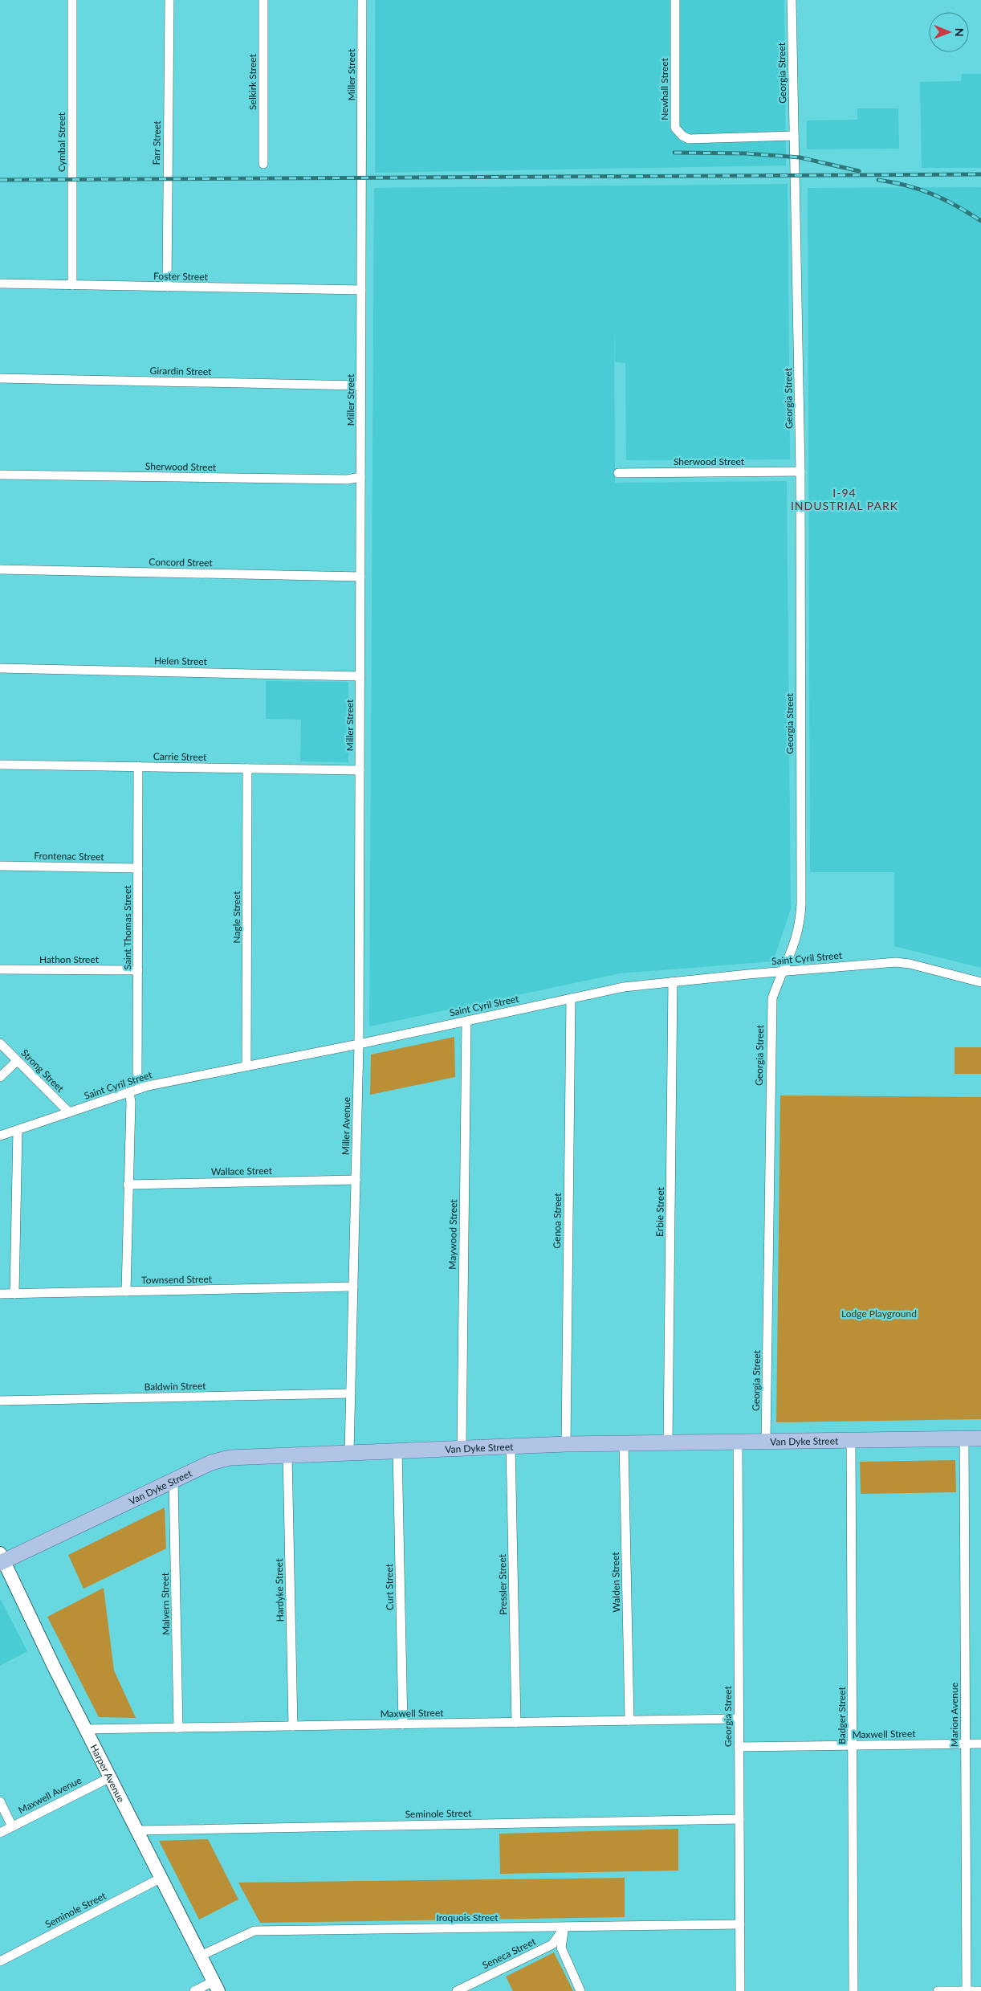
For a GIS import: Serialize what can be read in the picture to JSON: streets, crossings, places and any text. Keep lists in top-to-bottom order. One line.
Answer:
{"streets":{"main road":["Van Dyke Street"],"street":["Georgia Street","Miller Street","Selkirk Street","Newhall Street","Cymbal Street","Farr Street","Foster Street","Girardin Street","Sherwood Street","Concord Street","Helen Street","Carrie Street","Frontenac Street","Nagle Street","Saint Thomas Street","Saint Cyril Street","Hathon Street","Strong Street","Miller Avenue","Wallace Street","Erbie Street","Genoa Street","Maywood Street","Townsend Street","Baldwin Street","Walden Street","Pressler Street","Curt Street","Hardyke Street","Malvern Street","Maxwell Street","Marion Avenue","Badger Street","Harper Avenue","Maxwell Avenue","Seminole Street","Iroquois Street","Seneca Street"]},"crossings":[["Georgia Street","Newhall Street"],["Georgia Street","Sherwood Street"],["Georgia Street","Saint Cyril Street"],["Georgia Street","Van Dyke Street"],["Georgia Street","Maxwell Street"],["Georgia Street","Seminole Street"],["Georgia Street","Iroquois Street"],["Miller Street","Foster Street"],["Miller Street","Girardin Street"],["Miller Street","Sherwood Street"],["Miller Street","Concord Street"],["Miller Street","Helen Street"],["Miller Street","Carrie Street"],["Miller Street","Miller Avenue"],["Cymbal Street","Foster Street"],["Farr Street","Foster Street"],["Carrie Street","Nagle Street"],["Carrie Street","Saint Thomas Street"],["Frontenac Street","Saint Thomas Street"],["Nagle Street","Saint Cyril Street"],["Saint Thomas Street","Saint Cyril Street"],["Saint Thomas Street","Hathon Street"],["Saint Cyril Street","Strong Street"],["Saint Cyril Street","Miller Avenue"],["Saint Cyril Street","Erbie Street"],["Saint Cyril Street","Genoa Street"],["Saint Cyril Street","Maywood Street"],["Miller Avenue","Wallace Street"],["Miller Avenue","Townsend Street"],["Miller Avenue","Baldwin Street"],["Miller Avenue","Van Dyke Street"],["Erbie Street","Van Dyke Street"],["Genoa Street","Van Dyke Street"],["Maywood Street","Van Dyke Street"],["Van Dyke Street","Walden Street"],["Van Dyke Street","Pressler Street"],["Van Dyke Street","Curt Street"],["Van Dyke Street","Hardyke Street"],["Van Dyke Street","Malvern Street"],["Van Dyke Street","Marion Avenue"],["Van Dyke Street","Badger Street"],["Van Dyke Street","Harper Avenue"],["Walden Street","Maxwell Street"],["Pressler Street","Maxwell Street"],["Curt Street","Maxwell Street"],["Hardyke Street","Maxwell Street"],["Malvern Street","Maxwell Street"],["Maxwell Street","Marion Avenue"],["Maxwell Street","Badger Street"],["Maxwell Street","Harper Avenue"],["Harper Avenue","Maxwell Avenue"],["Harper Avenue","Seminole Street"],["Harper Avenue","Iroquois Street"],["Iroquois Street","Seneca Street"]],"districts":["I-94 INDUSTRIAL PARK"],"parks":["Lodge Playground"],"north":"right"}
